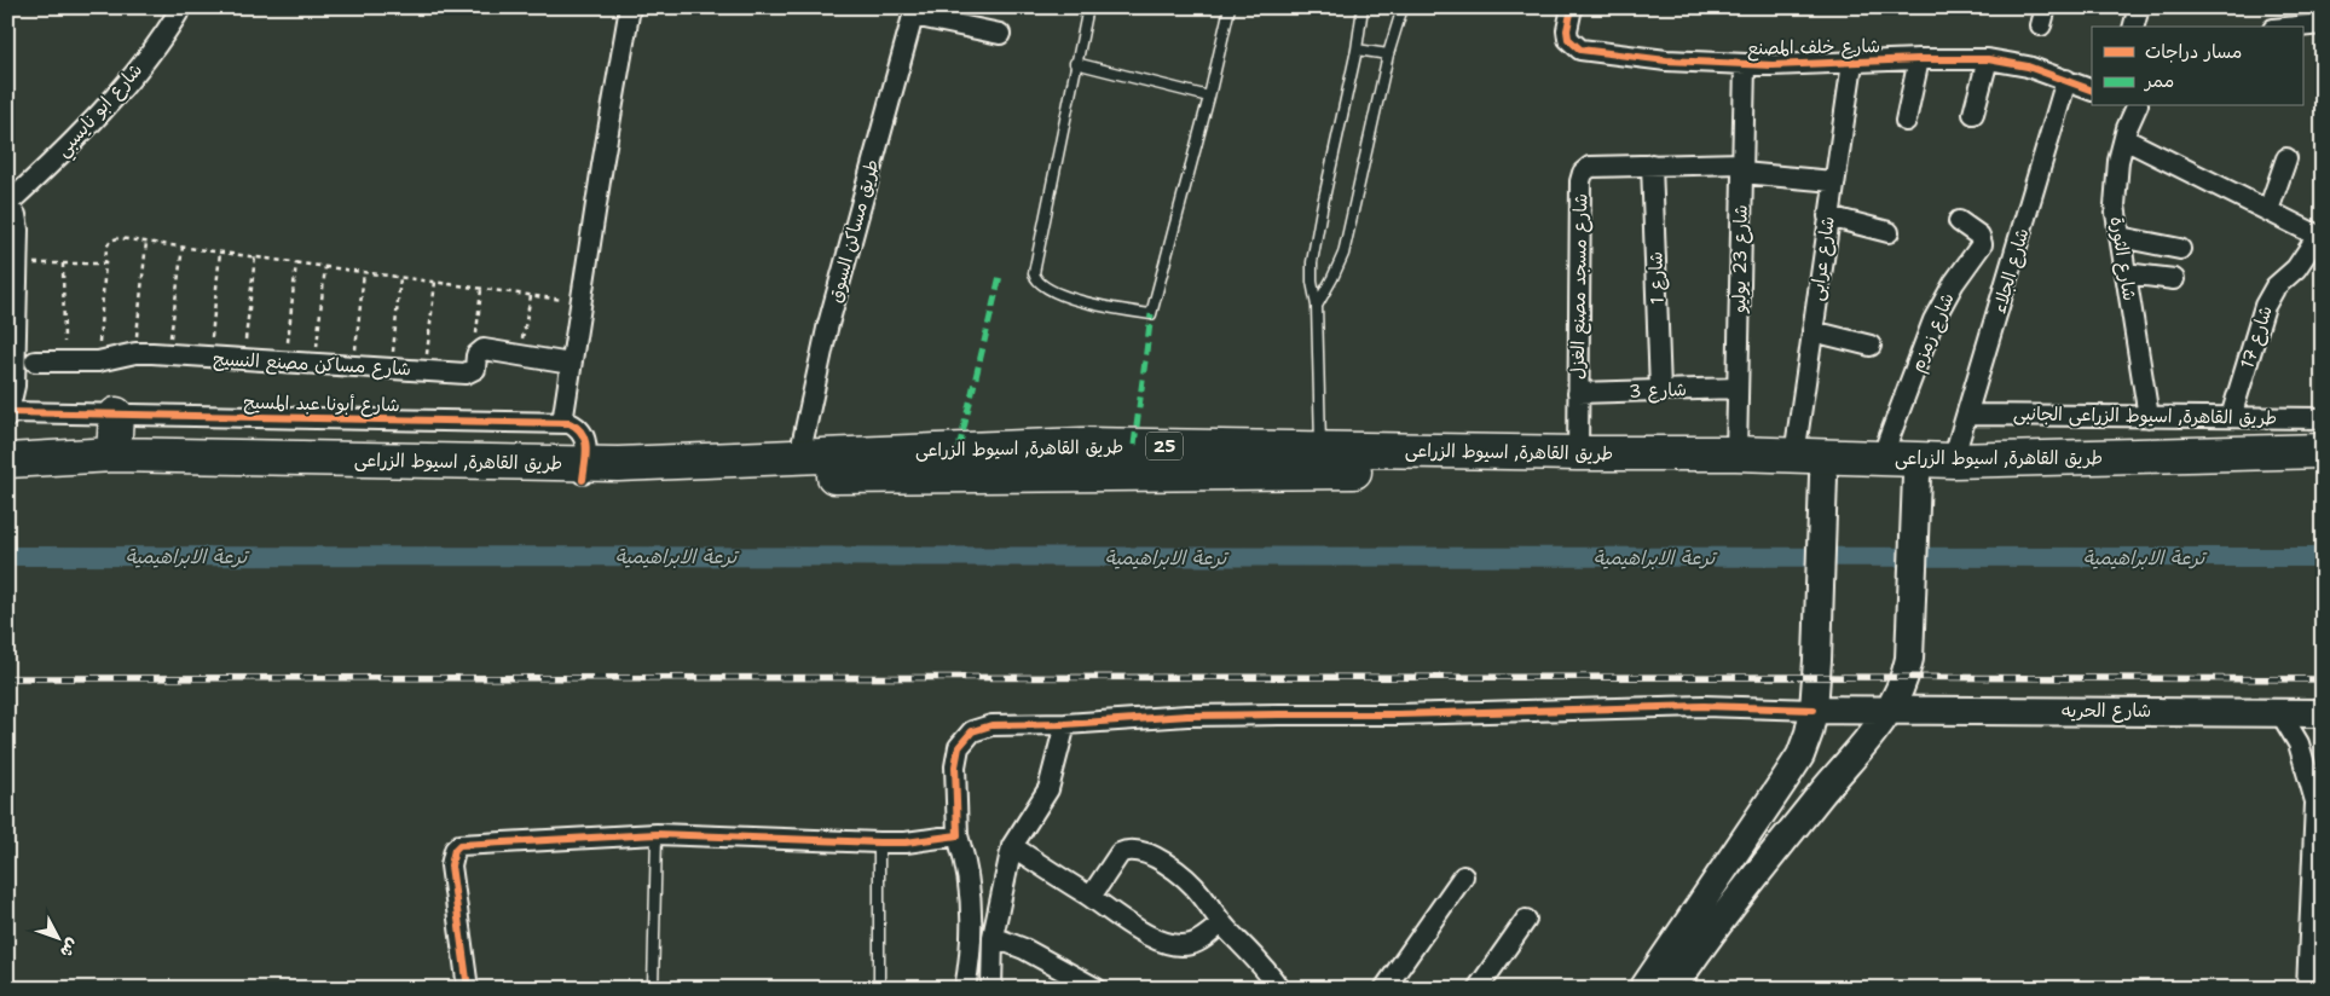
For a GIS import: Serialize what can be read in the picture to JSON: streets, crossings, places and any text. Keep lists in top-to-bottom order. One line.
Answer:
{"streets":{"highway":["25","طريق القاهرة, اسيوط الزراعى"],"main road":["شارع الحريه"],"street":["شارع خلف المصنع","شارع ابو نايسبي","طريق مساكن السوق","شارع 23 يوليو","شارع عرابى","شارع الثورة","شارع الجلاء","شارع 1","شارع مسجد مصنع الغزل","شارع زمزم","شارع 17","شارع مساكن مصنع النسيج","شارع 3","شارع أبونا عبد المسيح","طريق القاهرة, اسيوط الزراعى الجانبى"]},"crossings":[["شارع خلف المصنع","شارع 23 يوليو"],["شارع خلف المصنع","شارع عرابى"],["شارع خلف المصنع","شارع الجلاء"],["طريق مساكن السوق","طريق القاهرة, اسيوط الزراعى"],["شارع 23 يوليو","شارع مسجد مصنع الغزل"],["شارع 23 يوليو","شارع 3"],["شارع 23 يوليو","طريق القاهرة, اسيوط الزراعى"],["شارع عرابى","شارع مسجد مصنع الغزل"],["شارع عرابى","طريق القاهرة, اسيوط الزراعى"],["شارع الثورة","طريق القاهرة, اسيوط الزراعى الجانبى"],["شارع الجلاء","طريق القاهرة, اسيوط الزراعى الجانبى"],["شارع الجلاء","طريق القاهرة, اسيوط الزراعى"],["شارع 1","شارع مسجد مصنع الغزل"],["شارع 1","شارع 3"],["شارع مسجد مصنع الغزل","شارع 3"],["شارع مسجد مصنع الغزل","طريق القاهرة, اسيوط الزراعى"],["شارع زمزم","طريق القاهرة, اسيوط الزراعى"],["شارع 17","طريق القاهرة, اسيوط الزراعى الجانبى"]],"water":["ترعة الابراهيمية"],"legend":["مسار دراجات","ممر"],"north":"bottom right"}
